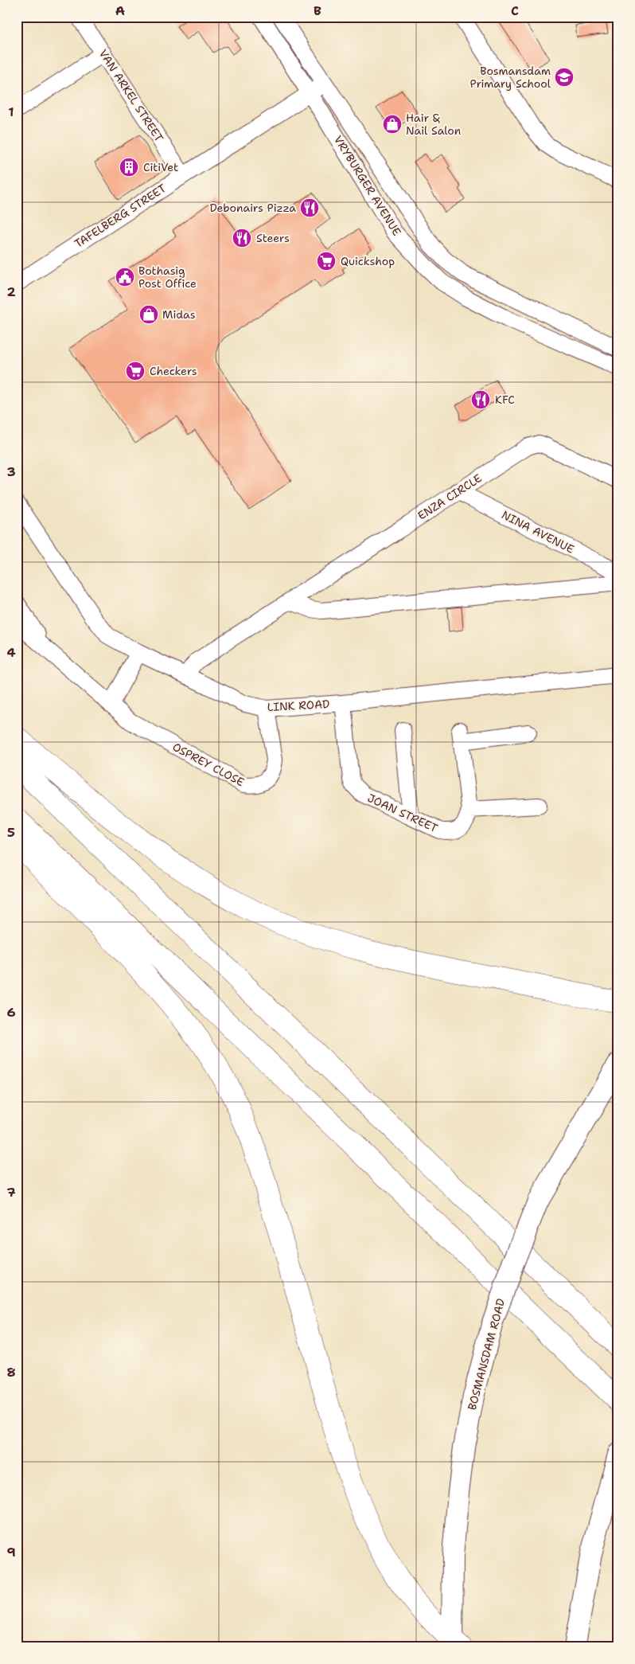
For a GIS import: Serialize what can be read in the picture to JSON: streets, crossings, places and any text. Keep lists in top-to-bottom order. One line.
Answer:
{"streets":{"main road":["BOSMANSDAM ROAD"],"street":["VAN ARKEL STREET","VRYBURGER AVENUE","TAFELBERG STREET","ENZA CIRCLE","NINA AVENUE","LINK ROAD","OSPREY CLOSE","JOAN STREET"]},"crossings":[["VAN ARKEL STREET","TAFELBERG STREET"],["VRYBURGER AVENUE","TAFELBERG STREET"],["ENZA CIRCLE","NINA AVENUE"],["ENZA CIRCLE","LINK ROAD"],["LINK ROAD","OSPREY CLOSE"],["LINK ROAD","JOAN STREET"]],"places":{"school or university":["Bosmansdam Primary School"],"shop":["Hair & Nail Salon","Midas"],"building":["CitiVet"],"restaurant":["Debonairs Pizza","Steers","KFC"],"supermarket":["Quickshop","Checkers"],"public building":["Bothasig Post Office"]},"grid":{"columns":["A","B","C"],"rows":["1","2","3","4","5","6","7","8","9"]}}
